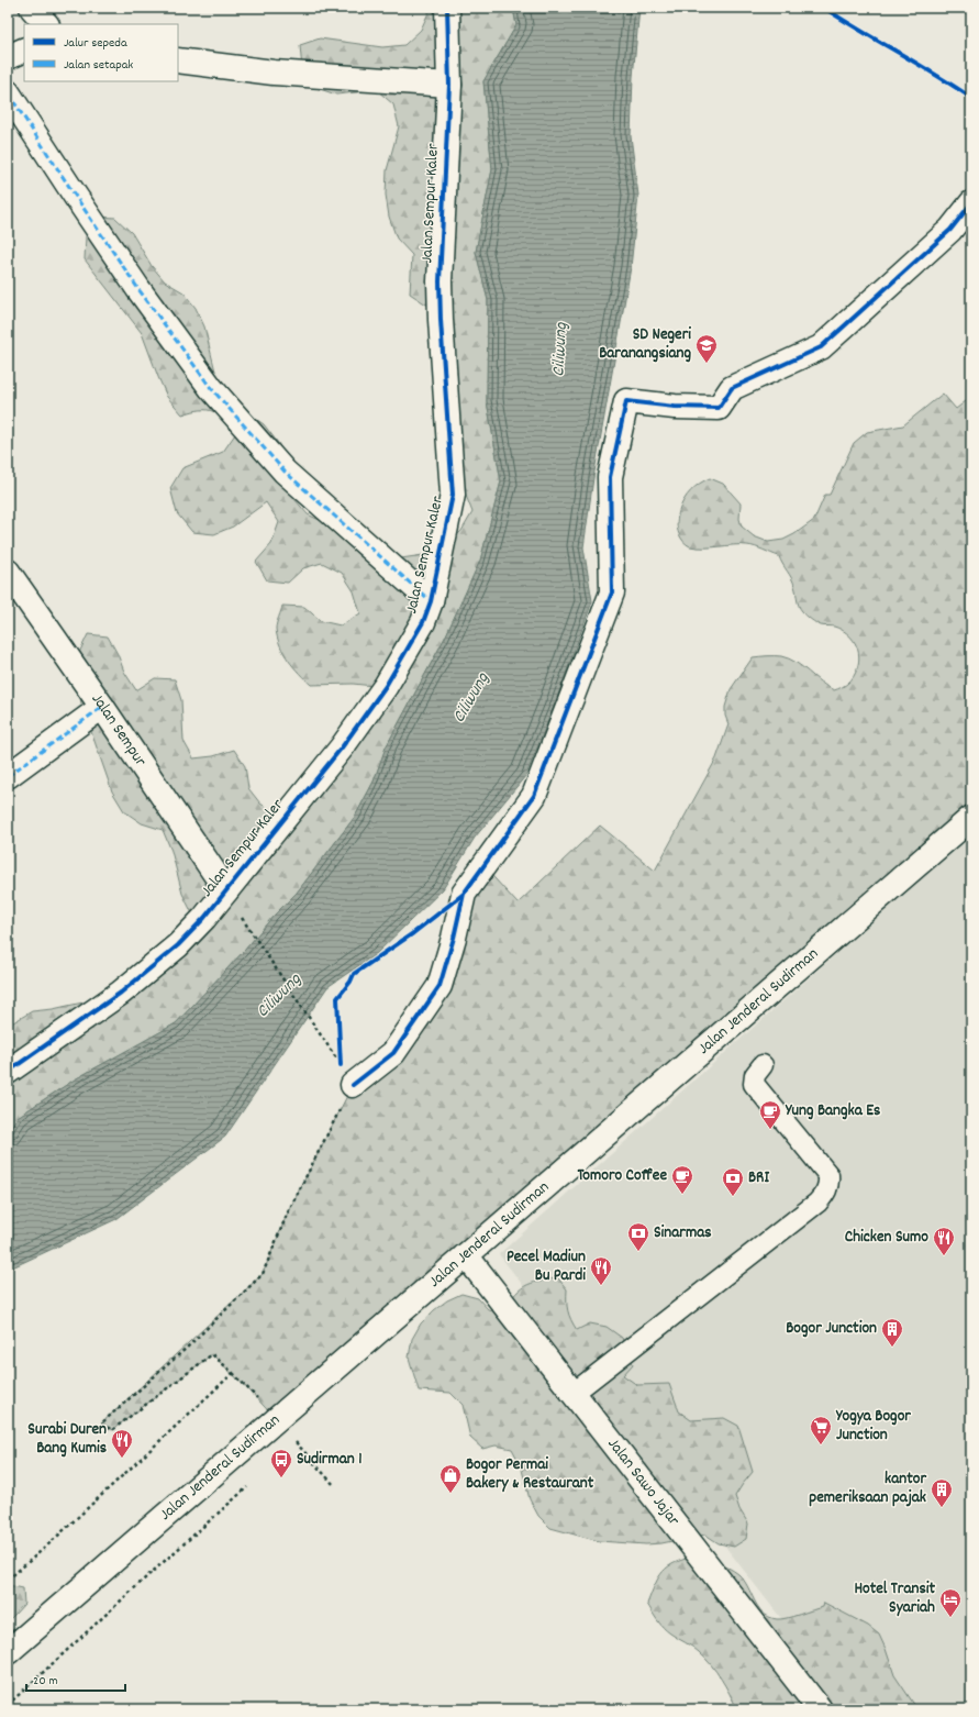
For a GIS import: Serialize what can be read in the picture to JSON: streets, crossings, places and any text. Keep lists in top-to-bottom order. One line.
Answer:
{"streets":{"street":["Jalan Sempur Kaler","Jalan Sempur","Jalan Jenderal Sudirman","Jalan Sawo Jajar"]},"crossings":[["Jalan Sempur Kaler","Jalan Sempur"],["Jalan Jenderal Sudirman","Jalan Sawo Jajar"]],"water":["Ciliwung"],"places":{"school or university":["SD Negeri Baranangsiang"],"cafe":["Yung Bangka Es","Tomoro Coffee"],"bank":["BRI","Sinarmas"],"restaurant":["Chicken Sumo","Pecel Madiun Bu Pardi","Surabi Duren Bang Kumis"],"building":["Bogor Junction","kantor pemeriksaan pajak"],"supermarket":["Yogya Bogor Junction"],"bus stop":["Sudirman 1"],"shop":["Bogor Permai Bakery & Restaurant"],"hotel":["Hotel Transit Syariah"]},"legend":["Jalur sepeda","Jalan setapak"],"scale_bar":"20 m"}
